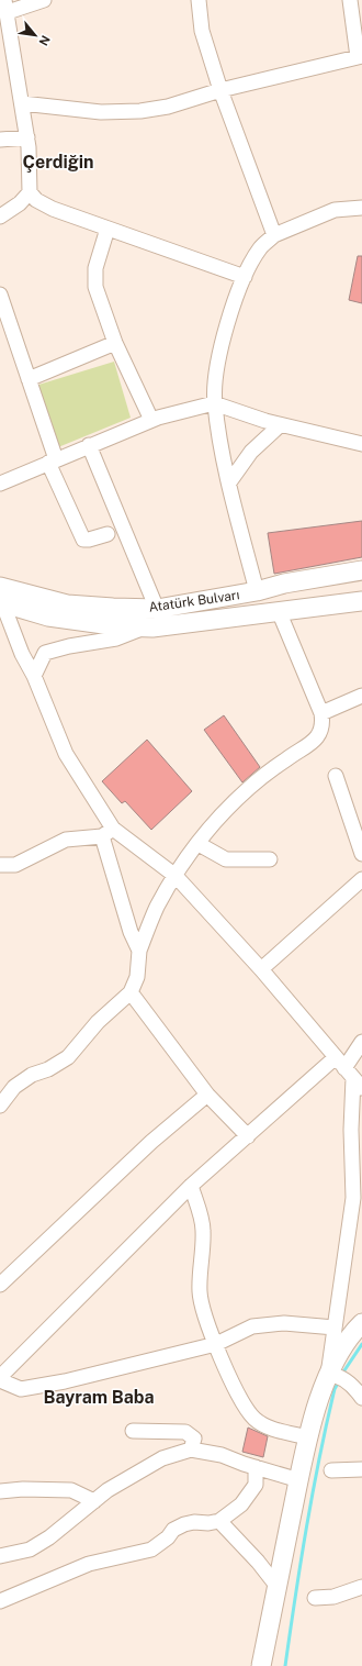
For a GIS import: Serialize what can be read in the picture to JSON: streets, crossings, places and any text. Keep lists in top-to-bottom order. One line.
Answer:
{"streets":{"main road":["Atatürk Bulvarı"]},"districts":["Çerdiğin","Bayram Baba"],"north":"bottom right"}
